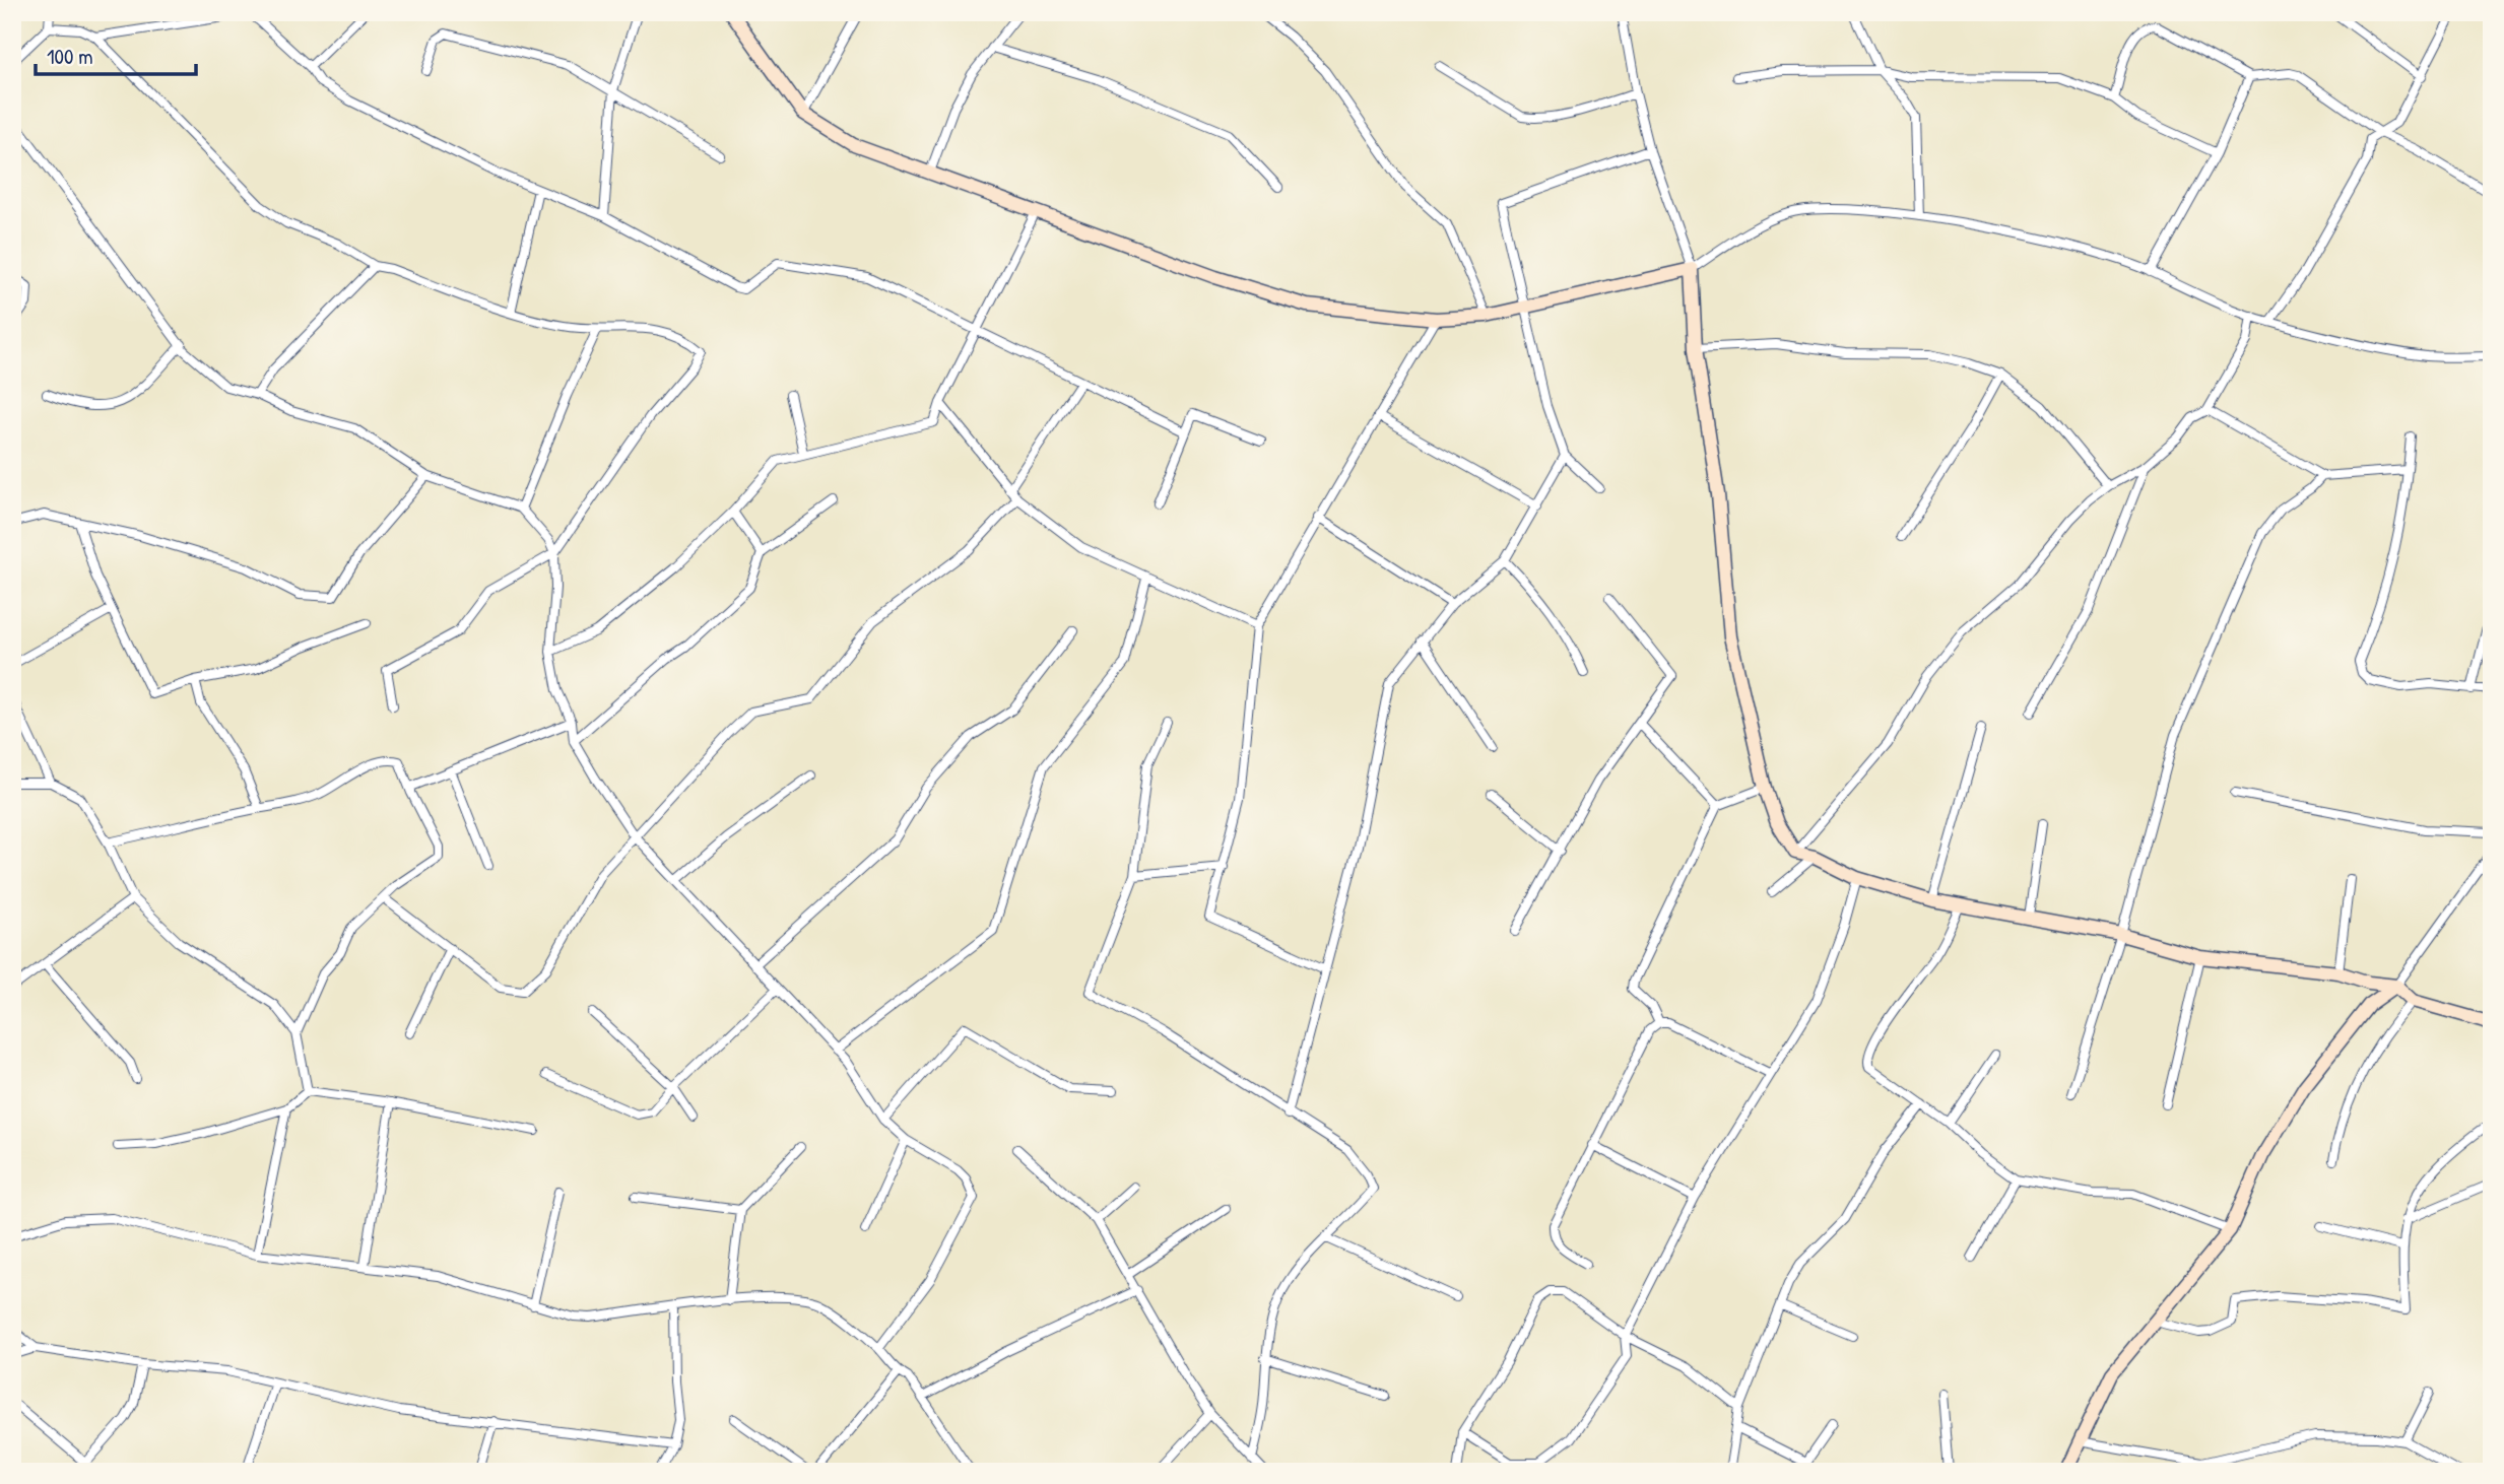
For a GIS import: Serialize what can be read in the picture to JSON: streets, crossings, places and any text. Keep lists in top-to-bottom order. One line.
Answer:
{"scale_bar":"100 m"}
